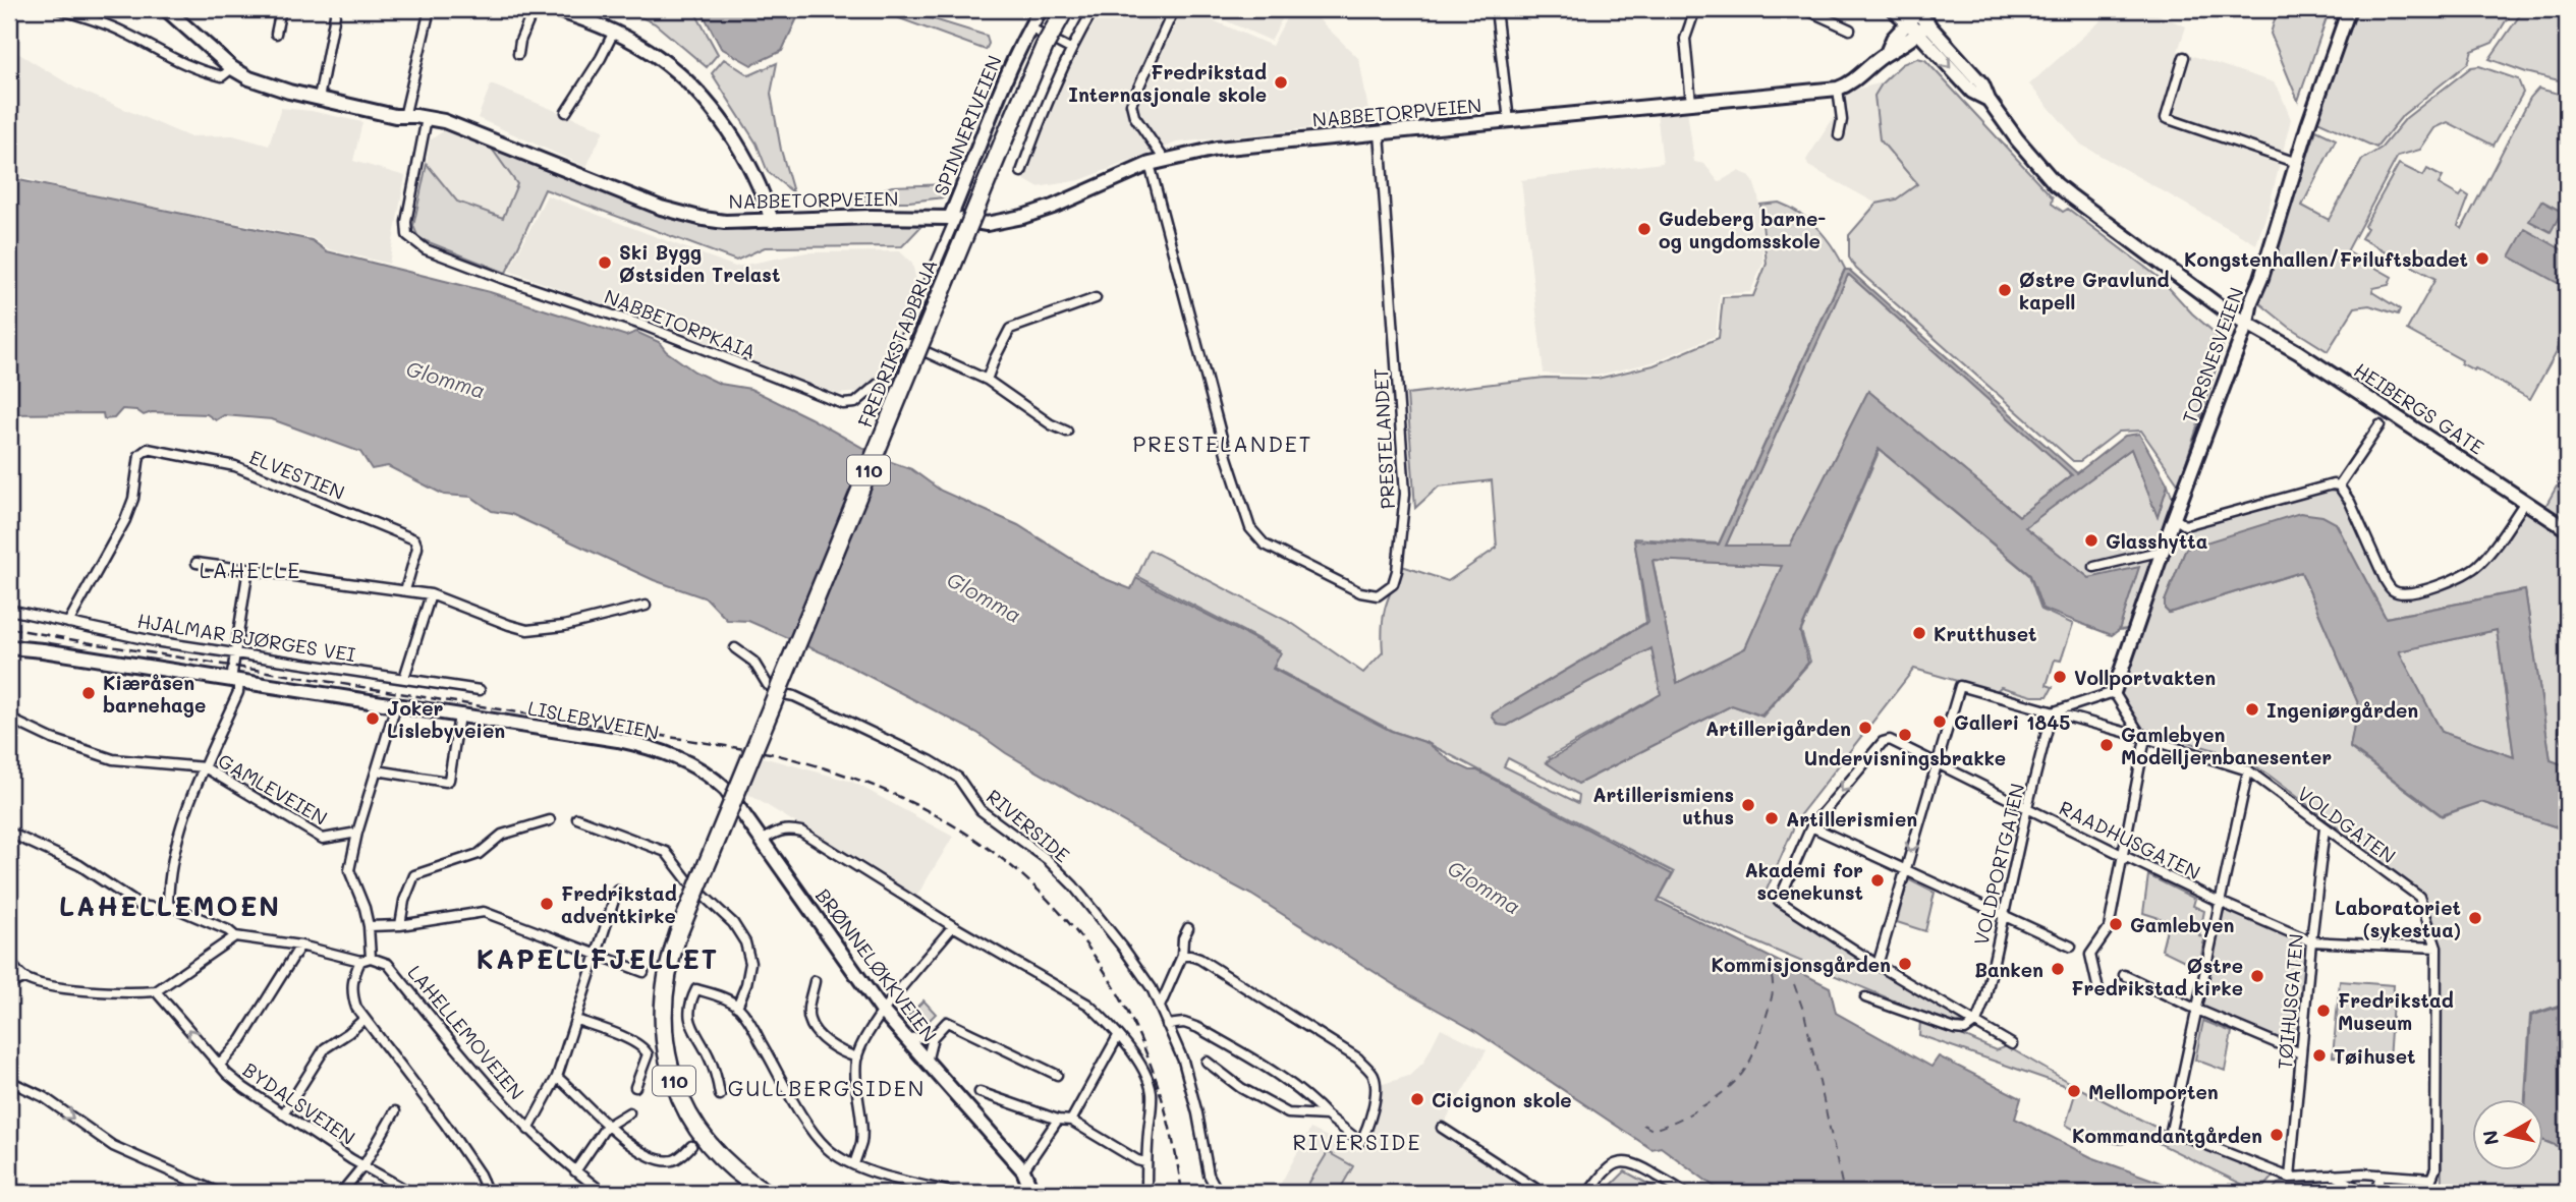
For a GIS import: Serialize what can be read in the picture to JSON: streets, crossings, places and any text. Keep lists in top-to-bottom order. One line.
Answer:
{"streets":{"highway":["FREDRIKSTADBRUA","110"],"street":["NABBETORPVEIEN","SPINNERIVEIEN","NABBETORPKAIA","TORSNESVEIEN","HEIBERGS GATE","PRESTELANDET","ELVESTIEN","HJALMAR BJØRGES VEI","LISLEBYVEIEN","GAMLEVEIEN","VOLDGATEN","RIVERSIDE","RAADHUSGATEN","VOLDPORTGATEN","BRØNNELØKKVEIEN","TØIHUSGATEN","LAHELLEMOVEIEN","BYDALSVEIEN"]},"crossings":[["NABBETORPVEIEN","SPINNERIVEIEN"],["NABBETORPVEIEN","NABBETORPKAIA"],["NABBETORPVEIEN","HEIBERGS GATE"],["NABBETORPVEIEN","PRESTELANDET"],["SPINNERIVEIEN","NABBETORPKAIA"],["TORSNESVEIEN","HEIBERGS GATE"],["ELVESTIEN","HJALMAR BJØRGES VEI"],["LISLEBYVEIEN","BRØNNELØKKVEIEN"],["VOLDGATEN","RAADHUSGATEN"],["VOLDGATEN","VOLDPORTGATEN"],["VOLDGATEN","TØIHUSGATEN"],["RAADHUSGATEN","VOLDPORTGATEN"],["RAADHUSGATEN","TØIHUSGATEN"]],"districts":["PRESTELANDET","LAHELLE","LAHELLEMOEN","KAPELLFJELLET","GULLBERGSIDEN","RIVERSIDE"],"water":["Glomma"],"places":["Fredrikstad Internasjonale skole","Gudeberg barne- og ungdomsskole","Kongstenhallen/Friluftsbadet","Ski Bygg Østsiden Trelast","Østre Gravlund kapell","Glasshytta","Krutthuset","Vollportvakten","Kiæråsen barnehage","Ingeniørgården","Joker Lislebyveien","Galleri 1845","Artillerigården","Undervisningsbrakke","Gamlebyen Modelljernbanesenter","Artillerismiens uthus","Artillerismien","Akademi for scenekunst","Fredrikstad adventkirke","Laboratoriet (sykestua)","Gamlebyen","Kommisjonsgården","Banken","Østre Fredrikstad kirke","Fredrikstad Museum","Tøihuset","Mellomporten","Cicignon skole","Kommandantgården"],"north":"left"}
